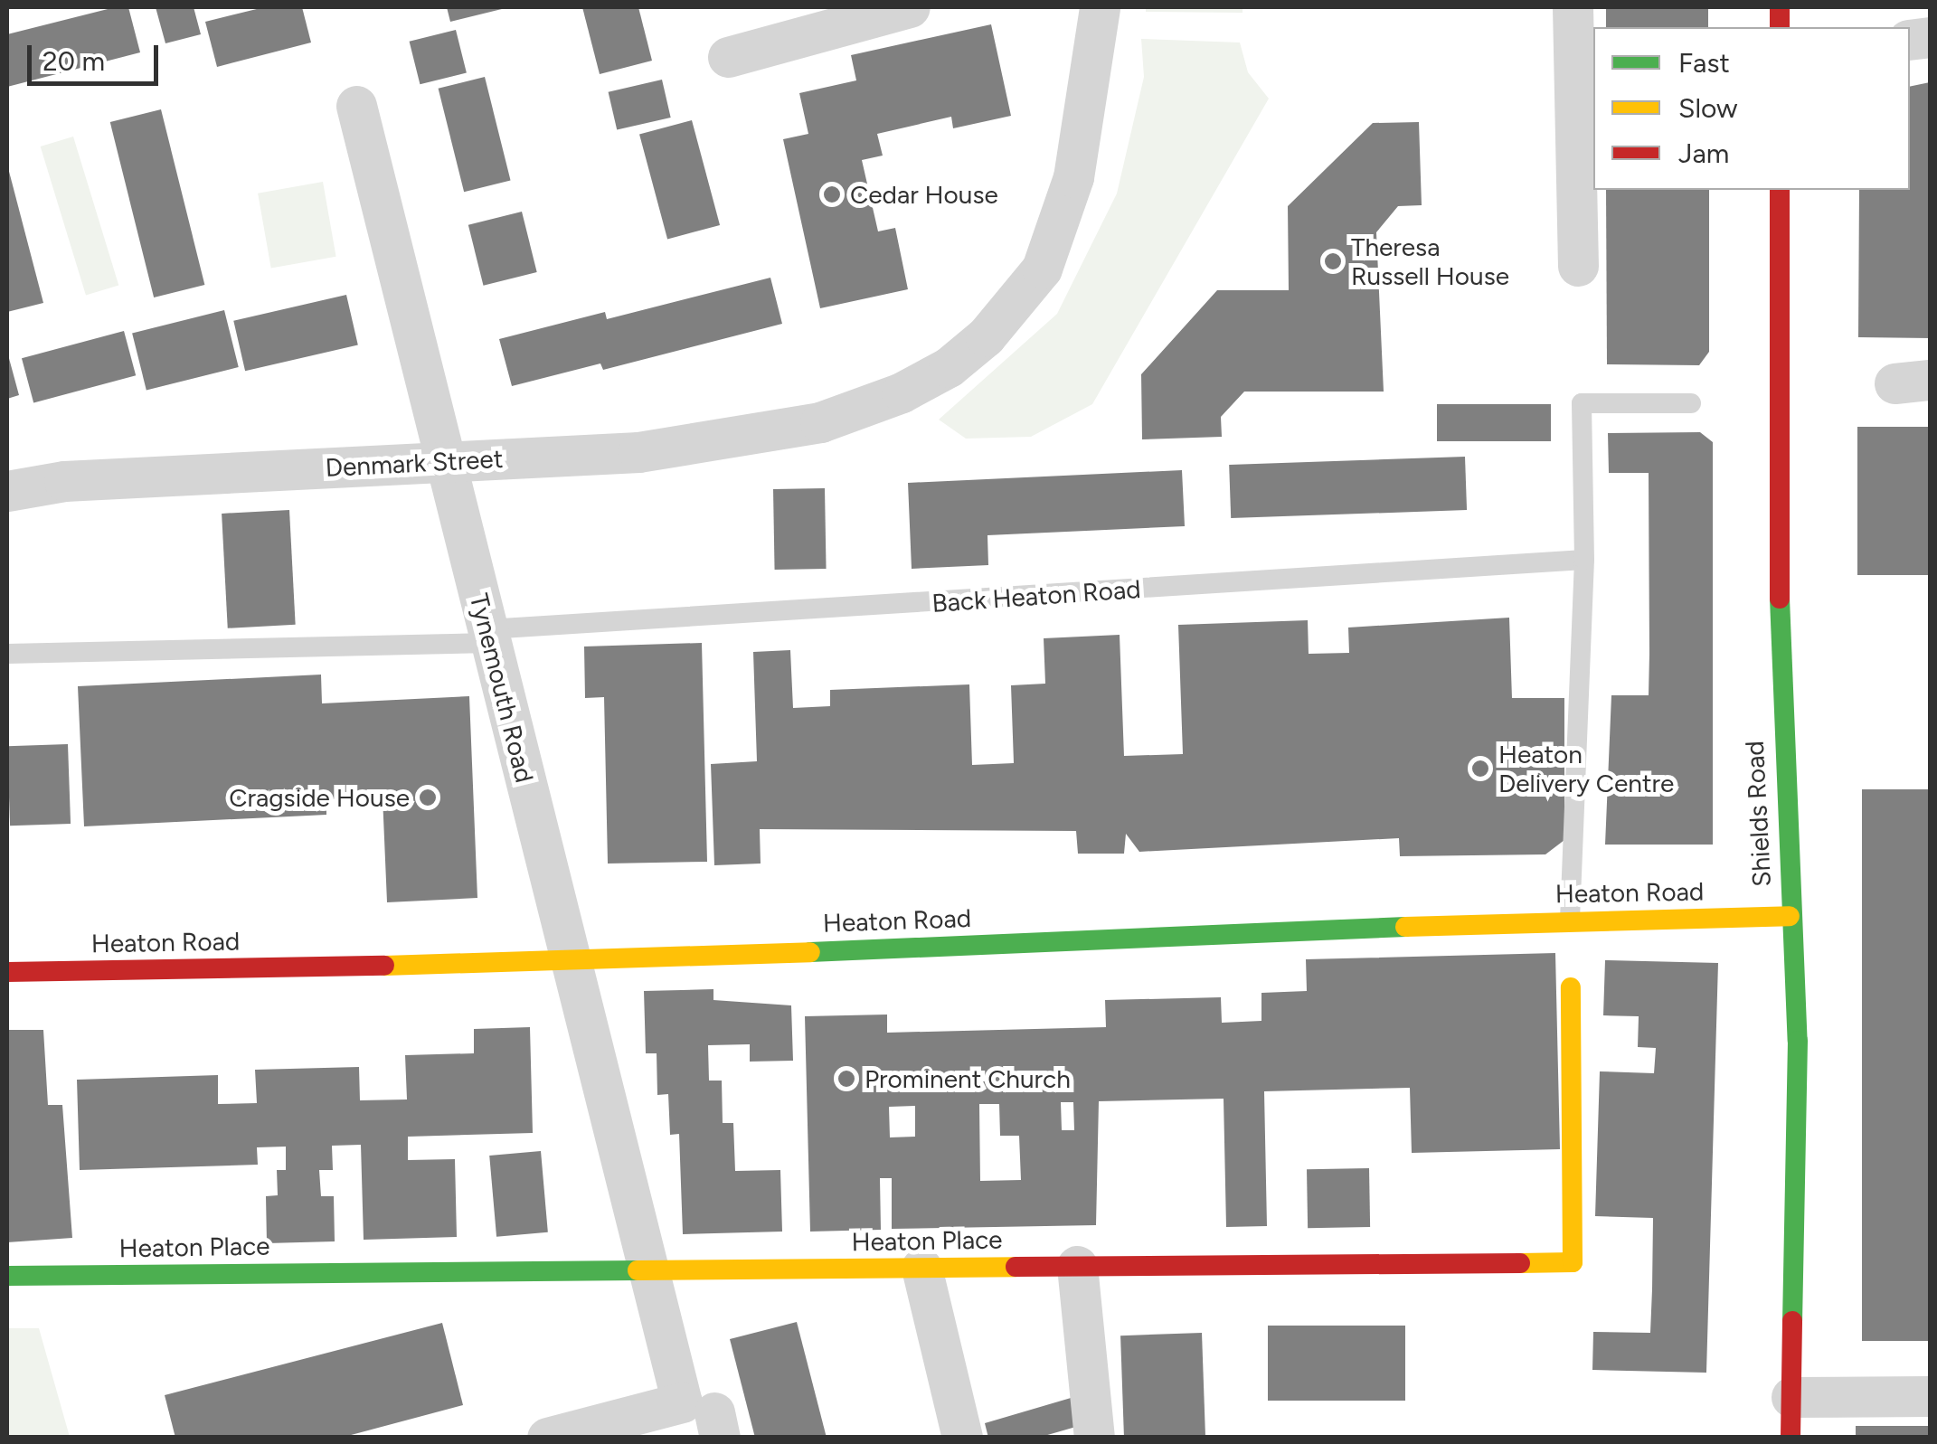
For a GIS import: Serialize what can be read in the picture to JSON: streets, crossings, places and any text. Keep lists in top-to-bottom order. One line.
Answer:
{"streets":{"street":["Denmark Street","Tynemouth Road","Shields Road","Heaton Road","Heaton Place"],"lane":["Back Heaton Road"]},"crossings":[["Denmark Street","Tynemouth Road"],["Back Heaton Road","Tynemouth Road"],["Tynemouth Road","Heaton Road"],["Tynemouth Road","Heaton Place"],["Shields Road","Heaton Road"]],"places":["Cedar House","Theresa Russell House","Heaton Delivery Centre","Cragside House","Prominent Church"],"legend":["Fast","Slow","Jam"],"scale_bar":"20 m"}
